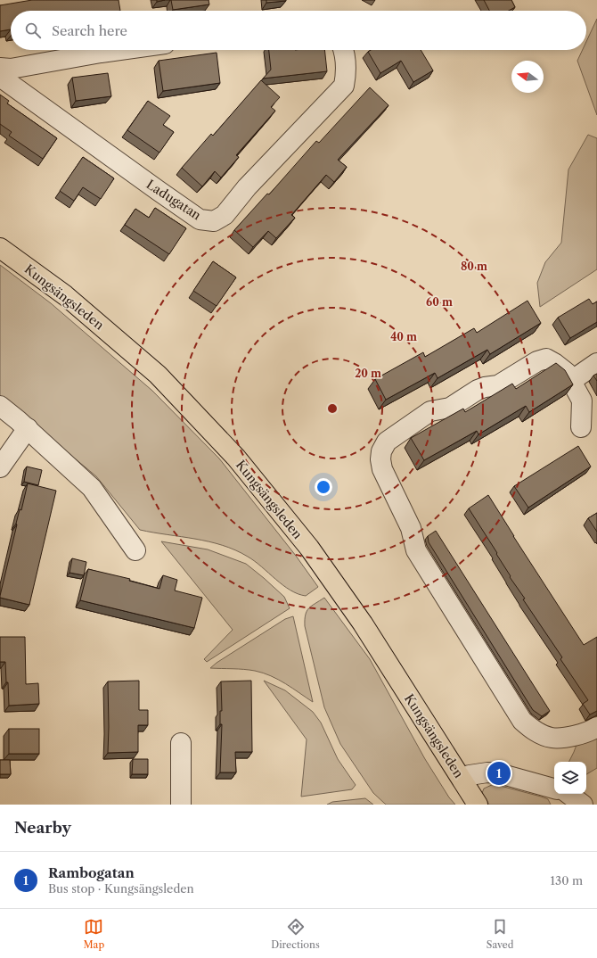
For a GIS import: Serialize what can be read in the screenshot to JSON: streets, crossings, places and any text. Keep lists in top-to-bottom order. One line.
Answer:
{"streets":{"main road":["Kungsängsleden"],"street":["Ladugatan"]},"north":"left","page":{"search":"Search here","pins":"1","heading":"Nearby","list":[{"mark":"1","name":"Rambogatan","note":"Bus stop · Kungsängsleden","value":"130 m"}],"nav":["Map","Directions","Saved"]},"rings":["80 m","60 m","40 m","20 m"]}
